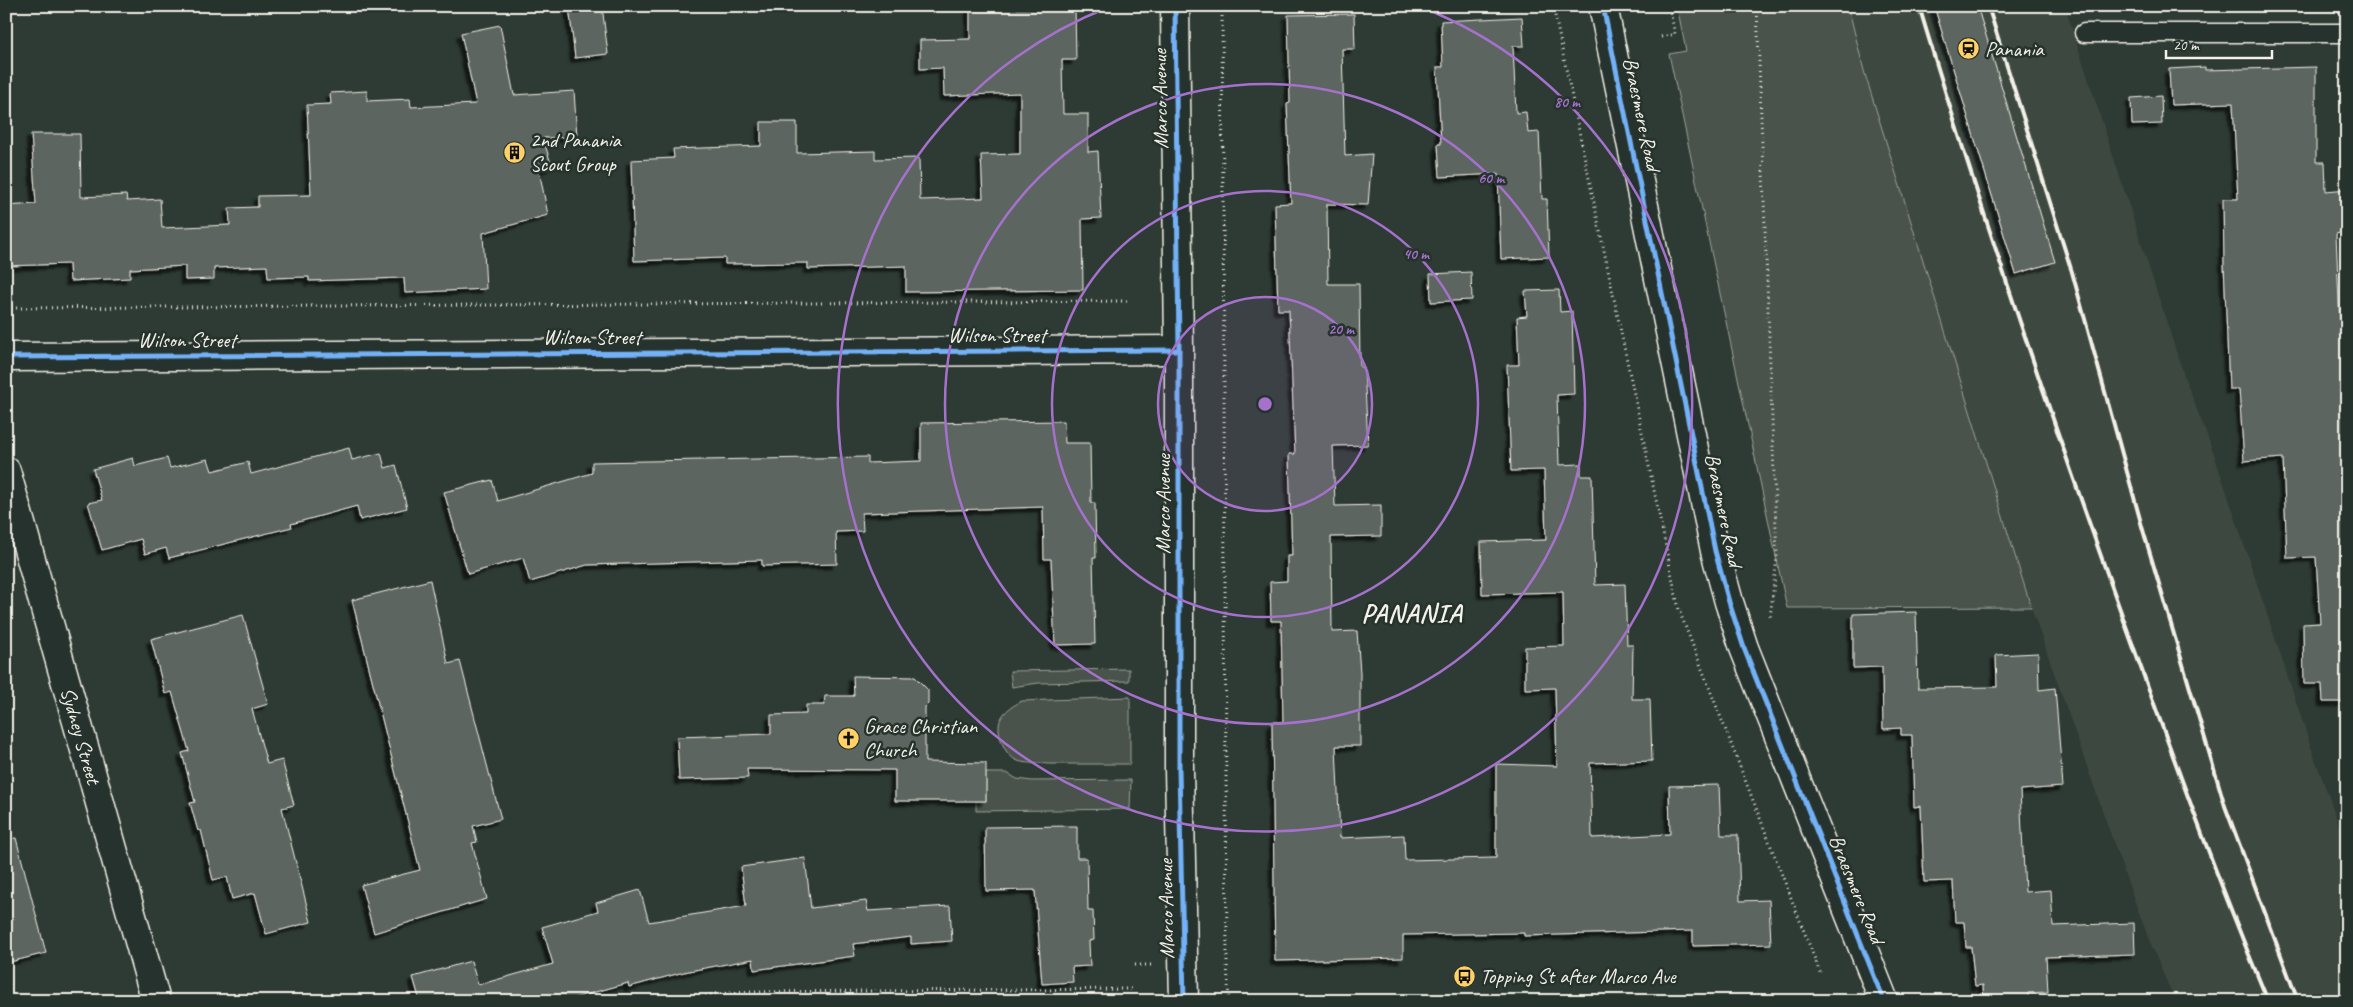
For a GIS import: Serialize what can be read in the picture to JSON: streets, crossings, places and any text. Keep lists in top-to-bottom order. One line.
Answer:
{"streets":{"street":["Marco Avenue","Braesmere Road","Wilson Street","Sydney Street"]},"crossings":[["Marco Avenue","Wilson Street"]],"districts":["PANANIA"],"places":{"station":["Panania"],"building":["2nd Panania Scout Group"],"church":["Grace Christian Church"],"bus stop":["Topping St after Marco Ave"]},"scale_bar":"20 m","rings":["80 m","60 m","40 m","20 m"]}
